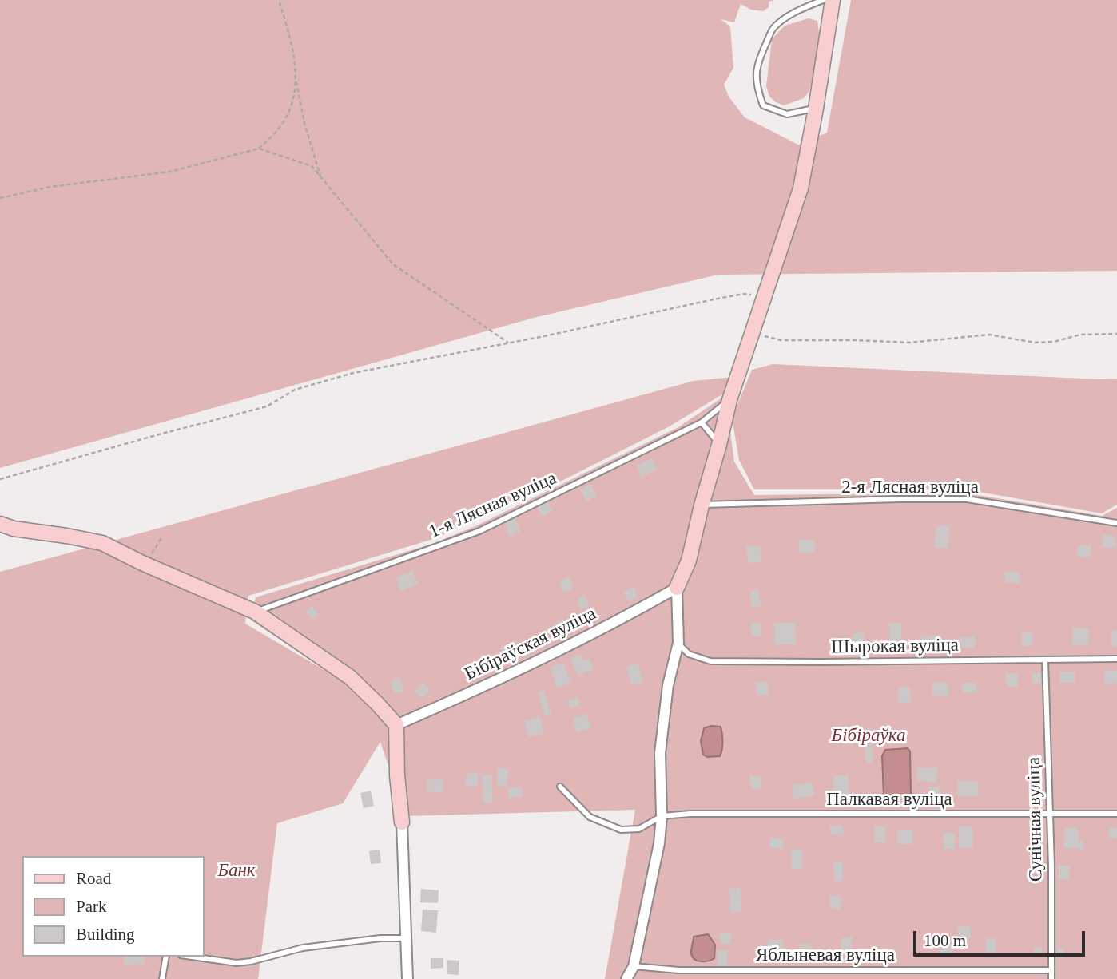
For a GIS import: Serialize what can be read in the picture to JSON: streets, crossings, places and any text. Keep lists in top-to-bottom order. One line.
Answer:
{"streets":{"street":["Бібіраўская вуліца"],"lane":["2-я Лясная вуліца","1-я Лясная вуліца","Шырокая вуліца","Палкавая вуліца","Сунічная вуліца","Яблыневая вуліца"]},"crossings":[["Шырокая вуліца","Сунічная вуліца"],["Палкавая вуліца","Сунічная вуліца"],["Сунічная вуліца","Яблыневая вуліца"]],"parks":["Бібіраўка","Банк"],"legend":["Road","Park","Building"],"scale_bar":"100 m"}
